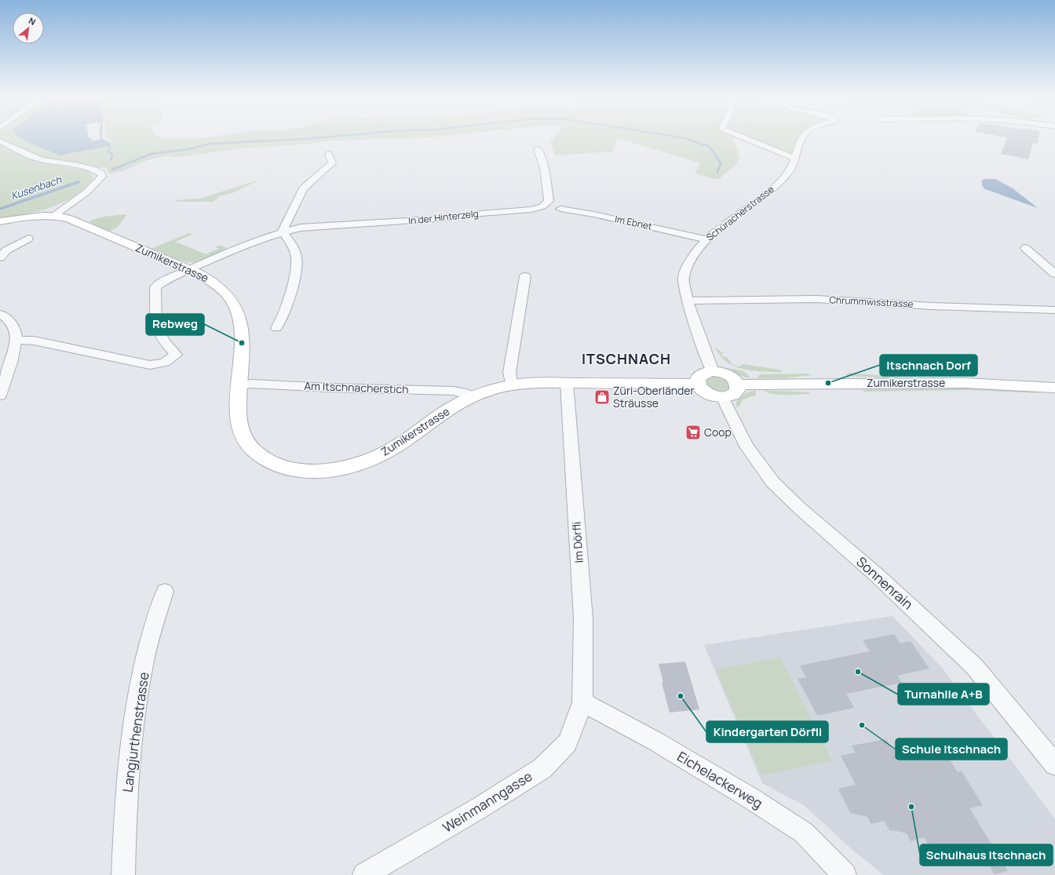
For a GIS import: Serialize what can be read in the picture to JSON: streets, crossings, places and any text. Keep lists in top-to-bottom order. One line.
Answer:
{"streets":{"main road":["Zumikerstrasse"],"street":["Schüracherstrasse","In der Hinterzelg","Im Ebnet","Chrummwisstrasse","Am Itschnacherstich","Im Dörfli","Sonnenrain","Langjurthenstrasse","Eichelackerweg","Weinmanngasse"]},"crossings":[["Schüracherstrasse","Im Ebnet"],["Schüracherstrasse","Chrummwisstrasse"],["Zumikerstrasse","Am Itschnacherstich"],["Zumikerstrasse","Im Dörfli"],["Im Dörfli","Eichelackerweg"],["Im Dörfli","Weinmanngasse"],["Eichelackerweg","Weinmanngasse"]],"districts":["ITSCHNACH"],"water":["Kusenbach"],"places":{"other":["Rebweg","Itschnach Dorf","Turnahlle A+B","Kindergarten Dörfli","Schule Itschnach","Schulhaus Itschnach"],"shop":["Züri-Oberländer Sträusse"],"supermarket":["Coop"]},"north":"top right"}
